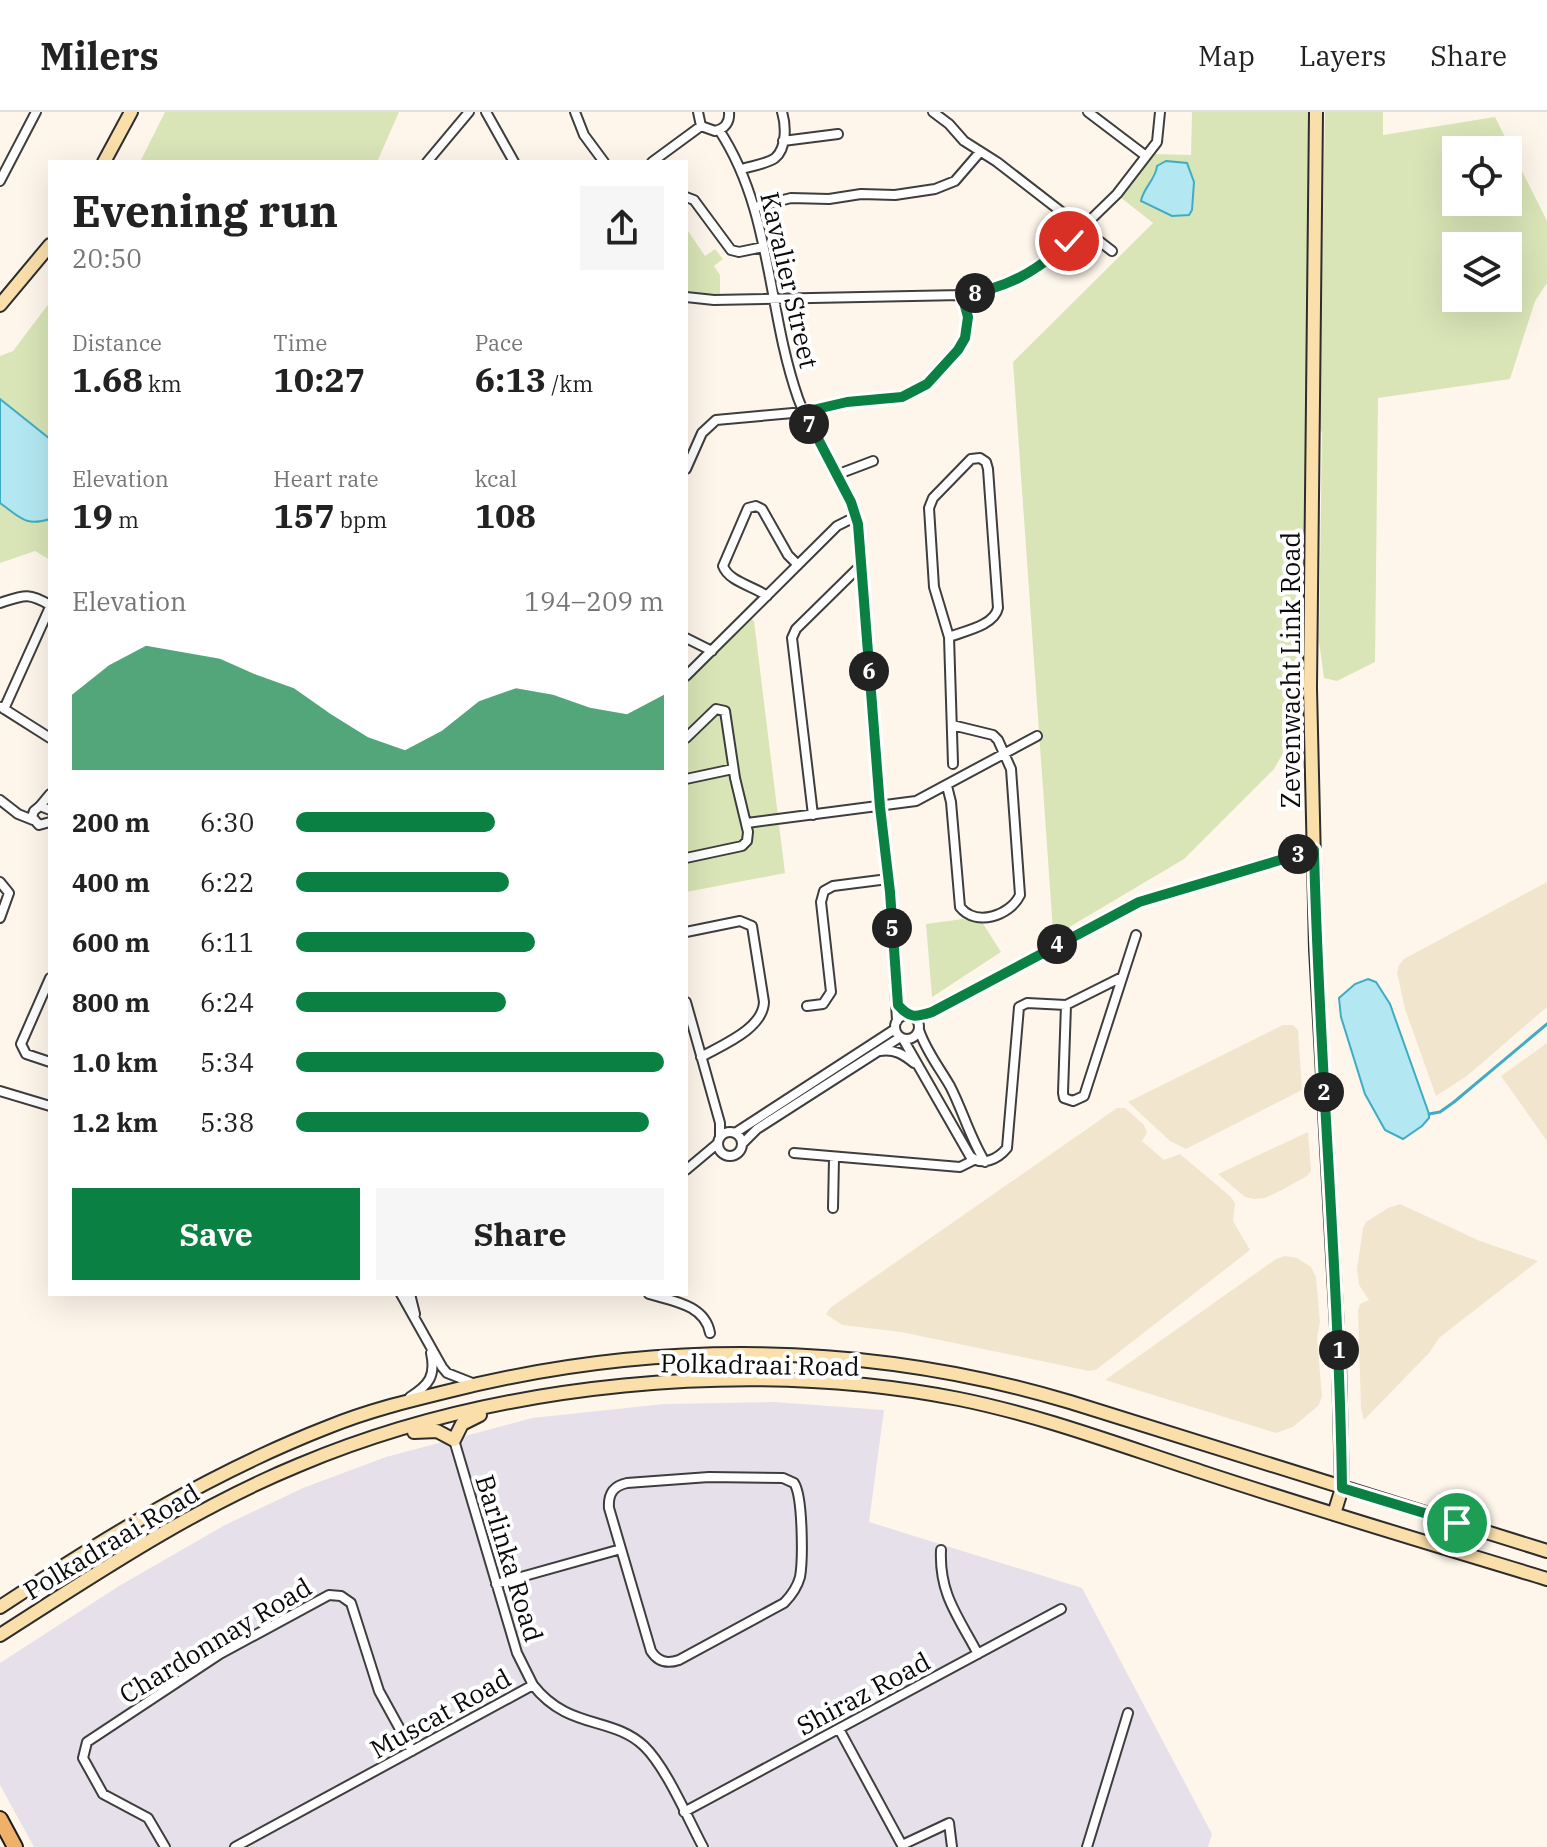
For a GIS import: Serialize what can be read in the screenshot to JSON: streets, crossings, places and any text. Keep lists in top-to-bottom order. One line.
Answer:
{"streets":{"main road":["Zevenwacht Link Road","Polkadraai Road"],"street":["Kavalier Street","Barlinka Road","Chardonnay Road","Shiraz Road","Muscat Road"]},"crossings":[["Zevenwacht Link Road","Polkadraai Road"],["Barlinka Road","Muscat Road"],["Chardonnay Road","Muscat Road"],["Shiraz Road","Muscat Road"]],"page":{"header":"Milers","nav":["Map","Layers","Share"],"heading":["Evening run","20:50"],"pins":["8","7","6","3","5","4","2","1"],"stats":[["Distance","1.68 km"],["Time","10:27"],["Pace","6:13 /km"],["Elevation","19 m"],["Heart rate","157 bpm"],["kcal","108"]],"chart":["Elevation","194–209 m"],"list":[{"name":"200 m","note":"6:30"},{"name":"400 m","note":"6:22"},{"name":"600 m","note":"6:11"},{"name":"800 m","note":"6:24"},{"name":"1.0 km","note":"5:34"},{"name":"1.2 km","note":"5:38"}],"buttons":["Save","Share"]}}
